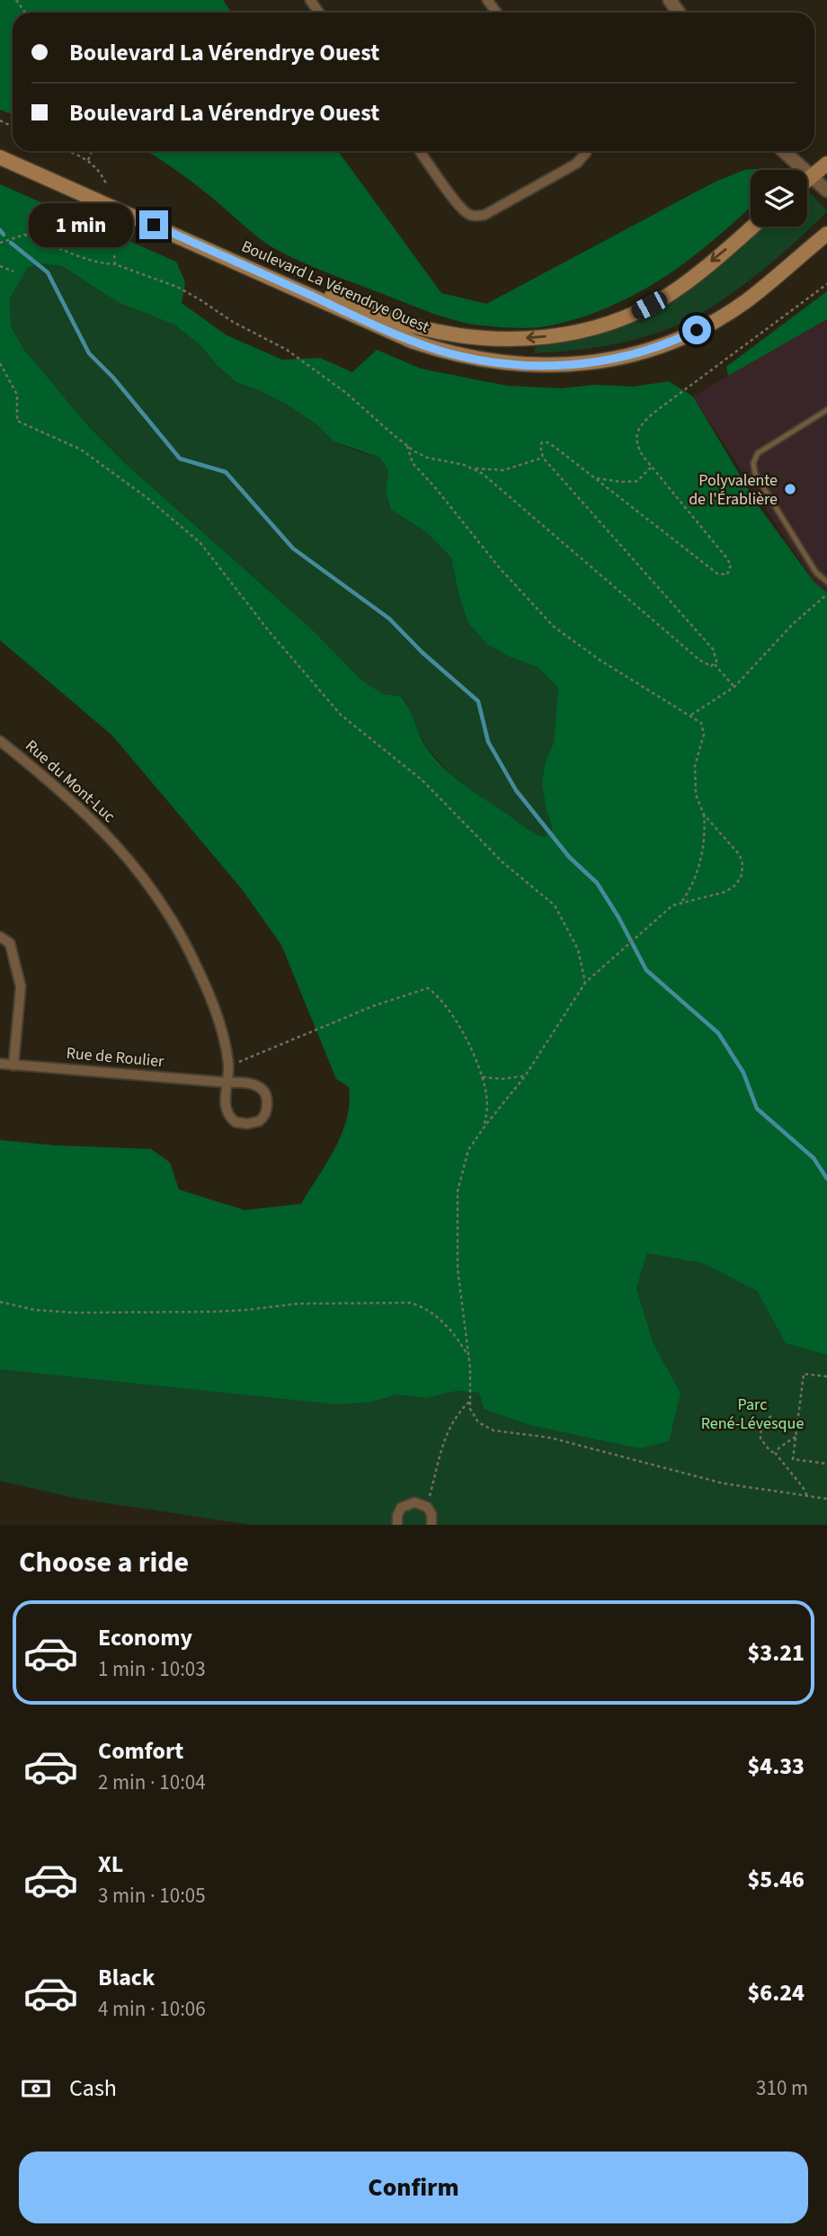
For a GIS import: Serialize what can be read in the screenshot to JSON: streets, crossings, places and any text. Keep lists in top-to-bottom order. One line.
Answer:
{"streets":{"main road":["Boulevard La Vérendrye Ouest"],"street":["Rue du Mont-Luc","Rue de Roulier"]},"crossings":[["Rue du Mont-Luc","Rue de Roulier"]],"parks":["Parc René-Lévesque"],"places":["Polyvalente de l'Érablière"],"page":{"banner":["Boulevard La Vérendrye Ouest","Boulevard La Vérendrye Ouest"],"bubble":"1 min","heading":"Choose a ride","list":[{"name":"Economy","note":"1 min · 10:03","value":"$3.21"},{"name":"Comfort","note":"2 min · 10:04","value":"$4.33"},{"name":"XL","note":"3 min · 10:05","value":"$5.46"},{"name":"Black","note":"4 min · 10:06","value":"$6.24"}],"pay":["Cash","310 m"],"buttons":"Confirm"}}
